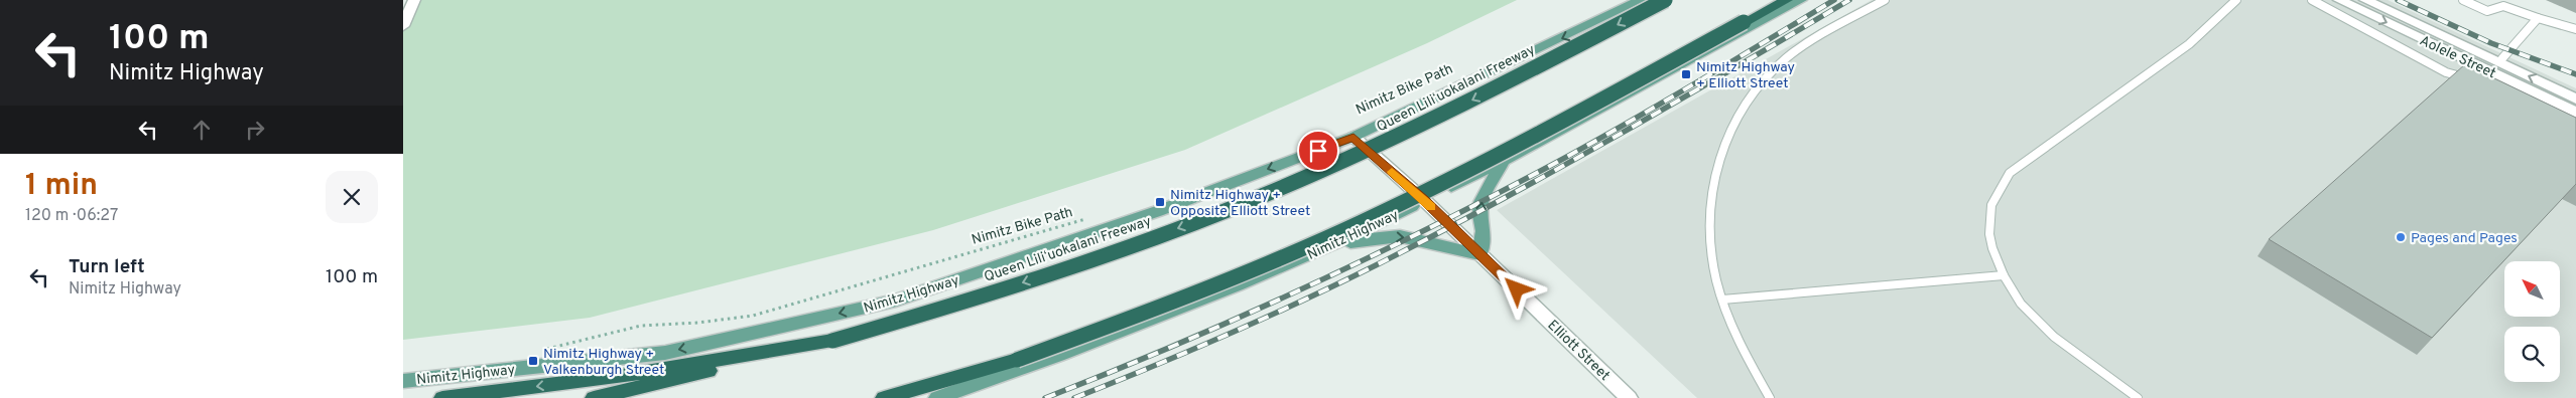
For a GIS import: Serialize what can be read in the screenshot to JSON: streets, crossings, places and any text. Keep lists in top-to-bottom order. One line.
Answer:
{"streets":{"highway":["Queen Liliʻuokalani Freeway"],"main road":["Nimitz Highway"],"street":["Aolele Street","Elliott Street"],"path":["Nimitz Bike Path"]},"crossings":[["Nimitz Highway","Elliott Street"]],"places":{"transit":["Nimitz Highway + Elliott Street","Nimitz Highway + Opposite Elliott Street","Nimitz Highway + Valkenburgh Street"],"other":["Pages and Pages"]},"north":"top left","page":{"turn":["100 m","Nimitz Highway"],"heading":["1 min","120 m · 06:27"],"list":[{"name":"Turn left","note":"Nimitz Highway","value":"100 m"}]}}
